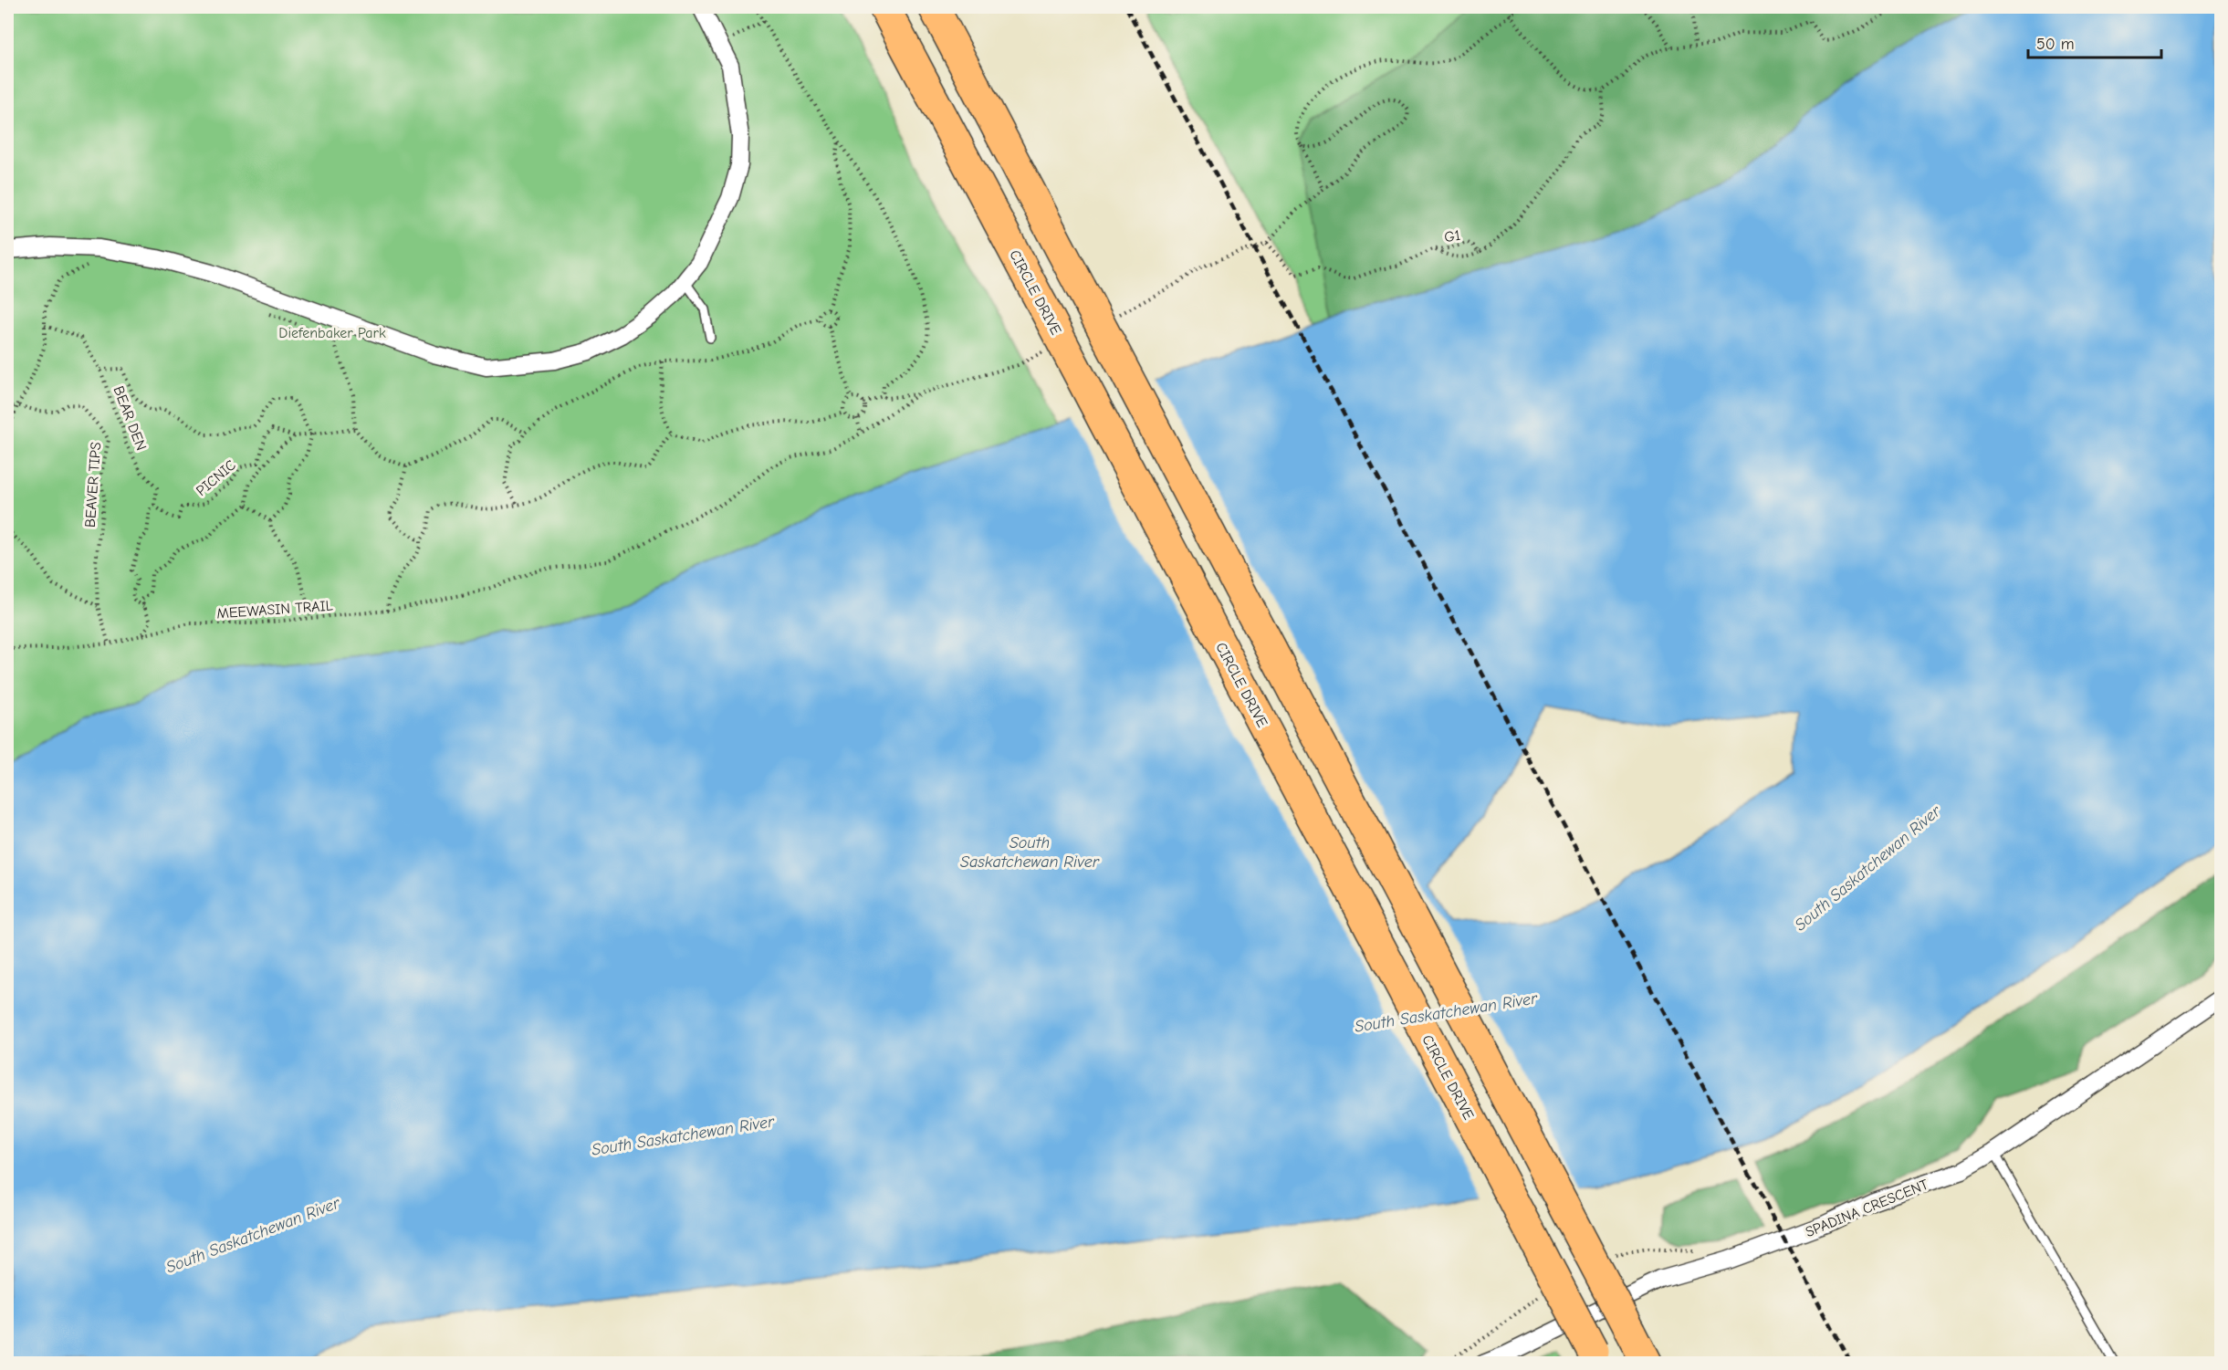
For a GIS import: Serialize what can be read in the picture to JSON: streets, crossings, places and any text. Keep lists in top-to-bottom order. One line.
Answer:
{"streets":{"highway":["CIRCLE DRIVE"],"street":["SPADINA CRESCENT"],"path":["G1","BEAR DEN","PICNIC","BEAVER TIPS","MEEWASIN TRAIL"]},"crossings":[["BEAR DEN","PICNIC"],["BEAVER TIPS","MEEWASIN TRAIL"]],"water":["South Saskatchewan River"],"parks":["Diefenbaker Park"],"scale_bar":"50 m"}
